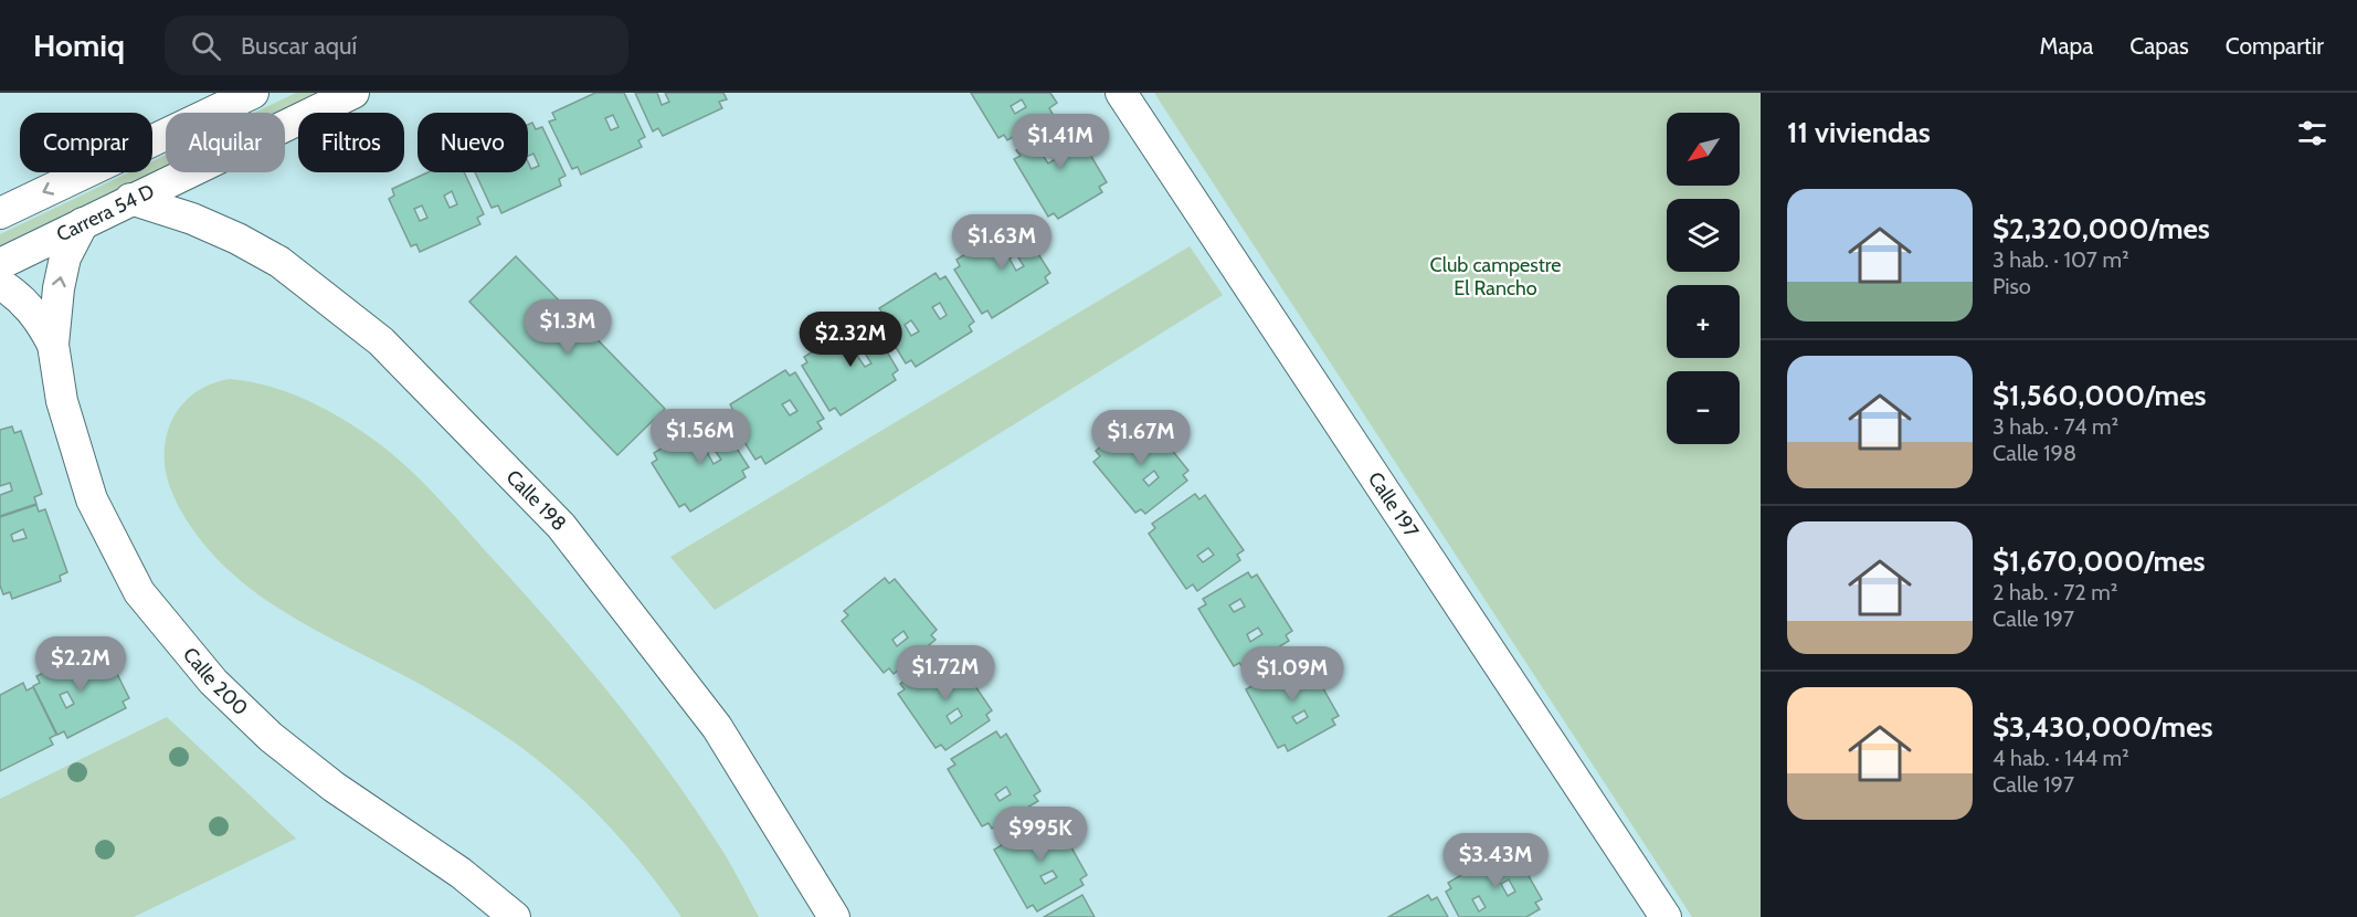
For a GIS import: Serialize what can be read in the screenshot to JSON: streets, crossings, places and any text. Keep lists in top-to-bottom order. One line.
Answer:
{"streets":{"street":["Carrera 54 D","Calle 198","Calle 197","Calle 200"]},"crossings":[["Carrera 54 D","Calle 198"],["Carrera 54 D","Calle 200"]],"parks":["Club campestre El Rancho"],"north":"bottom left","page":{"header":"Homiq","search":"Buscar aquí","nav":["Mapa","Capas","Compartir"],"heading":"11 viviendas","map_buttons":["+","−"],"chip":["Comprar","Alquilar","Filtros","Nuevo"],"price":["$1.41M","$1.63M","$1.3M","$2.32M","$1.56M","$1.67M","$2.2M","$1.72M","$1.09M","$995K","$3.43M"],"list":[{"name":"$2,320,000/mes","note":"3 hab. · 107 m² · Piso"},{"name":"$1,560,000/mes","note":"3 hab. · 74 m² · Calle 198"},{"name":"$1,670,000/mes","note":"2 hab. · 72 m² · Calle 197"},{"name":"$3,430,000/mes","note":"4 hab. · 144 m² · Calle 197"}]}}
